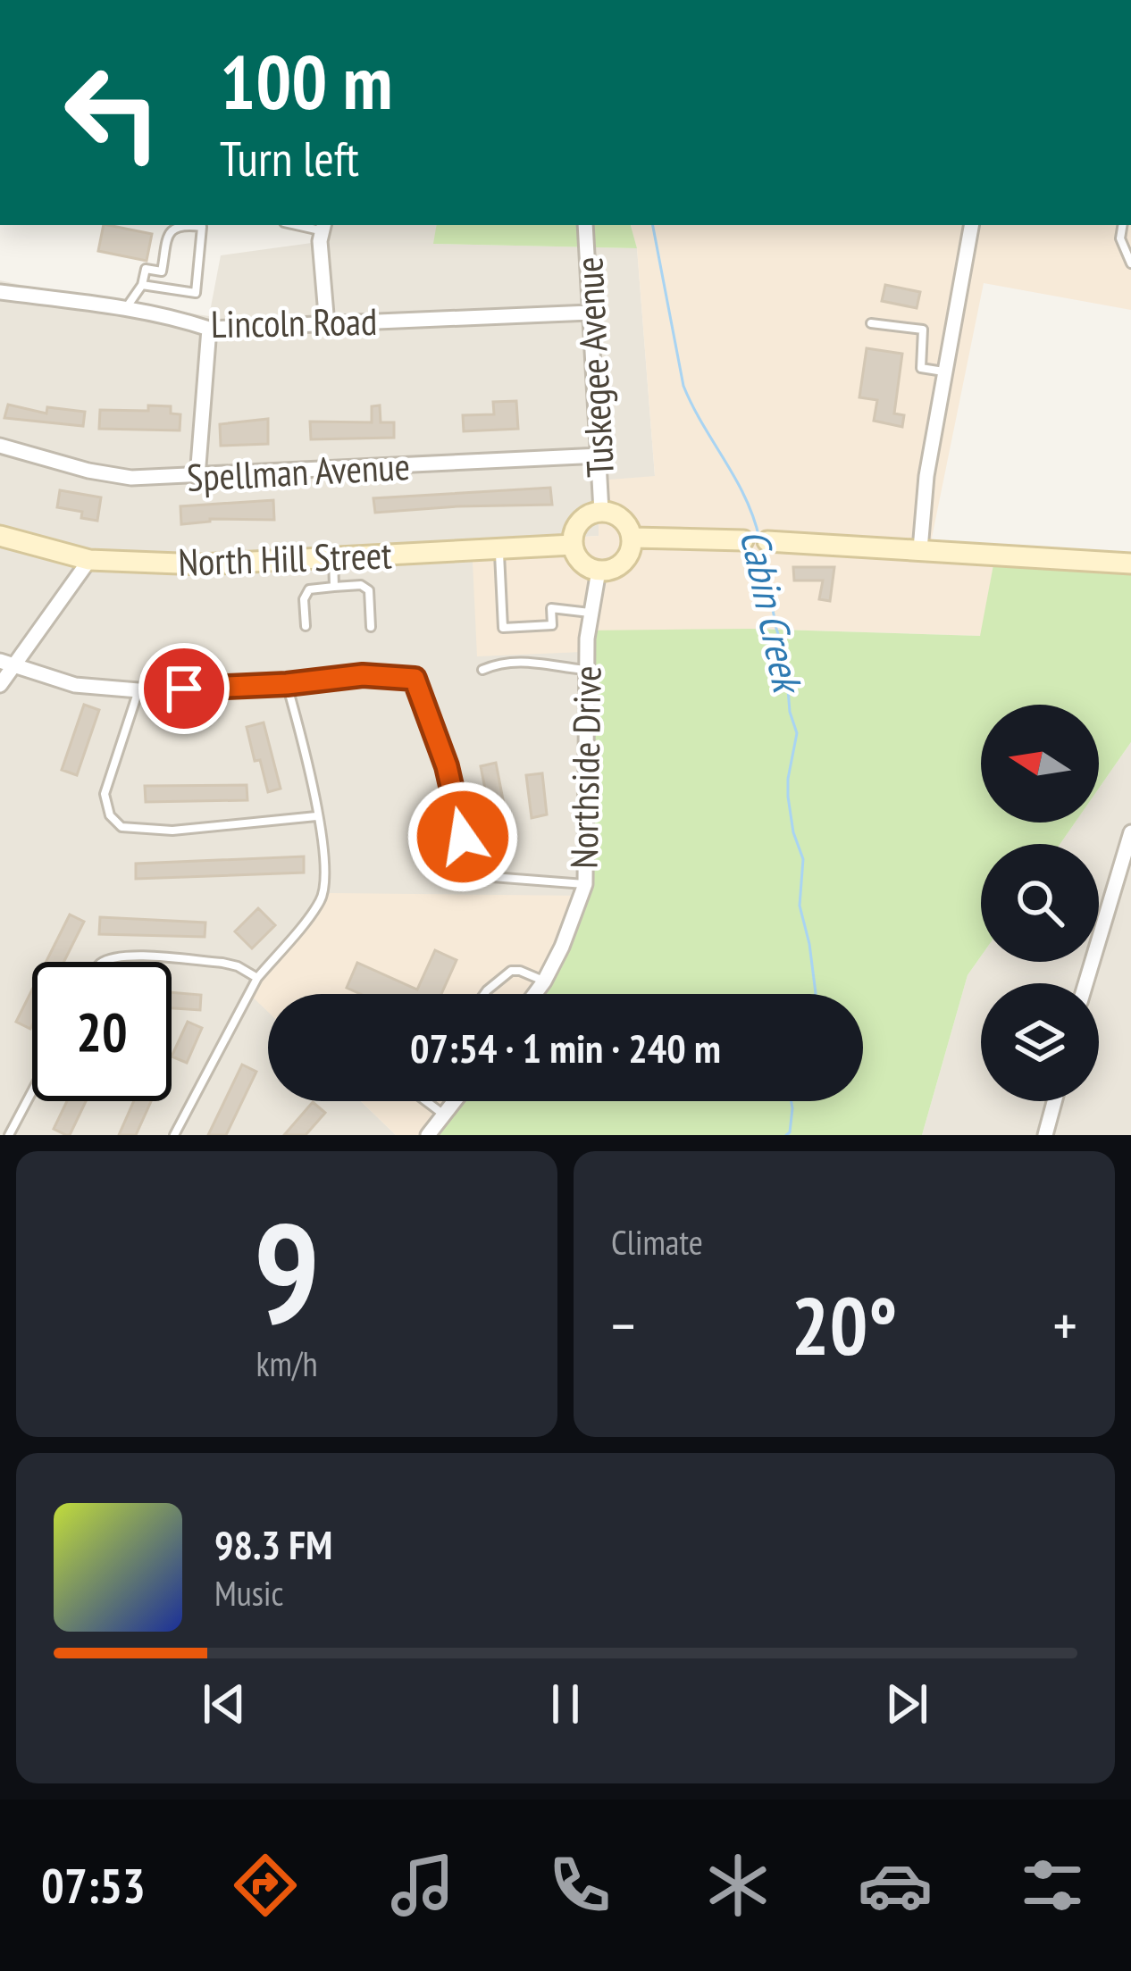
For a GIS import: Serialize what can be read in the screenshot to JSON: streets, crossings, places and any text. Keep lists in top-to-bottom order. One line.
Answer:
{"streets":{"street":["Lincoln Road","Tuskegee Avenue","Spellman Avenue","North Hill Street","Northside Drive"]},"crossings":[["Lincoln Road","Tuskegee Avenue"],["Tuskegee Avenue","Spellman Avenue"],["Tuskegee Avenue","North Hill Street"],["Tuskegee Avenue","Northside Drive"],["North Hill Street","Northside Drive"]],"water":["Cabin Creek"],"north":"left","page":{"turn":["100 m","Turn left"],"limit":"20","trip":"07:54 · 1 min · 240 m","tile":[["9","km/h"],"Climate"],"heat":["−","20°","+"],"song":["98.3 FM","Music"],"tabs":"07:53"}}
